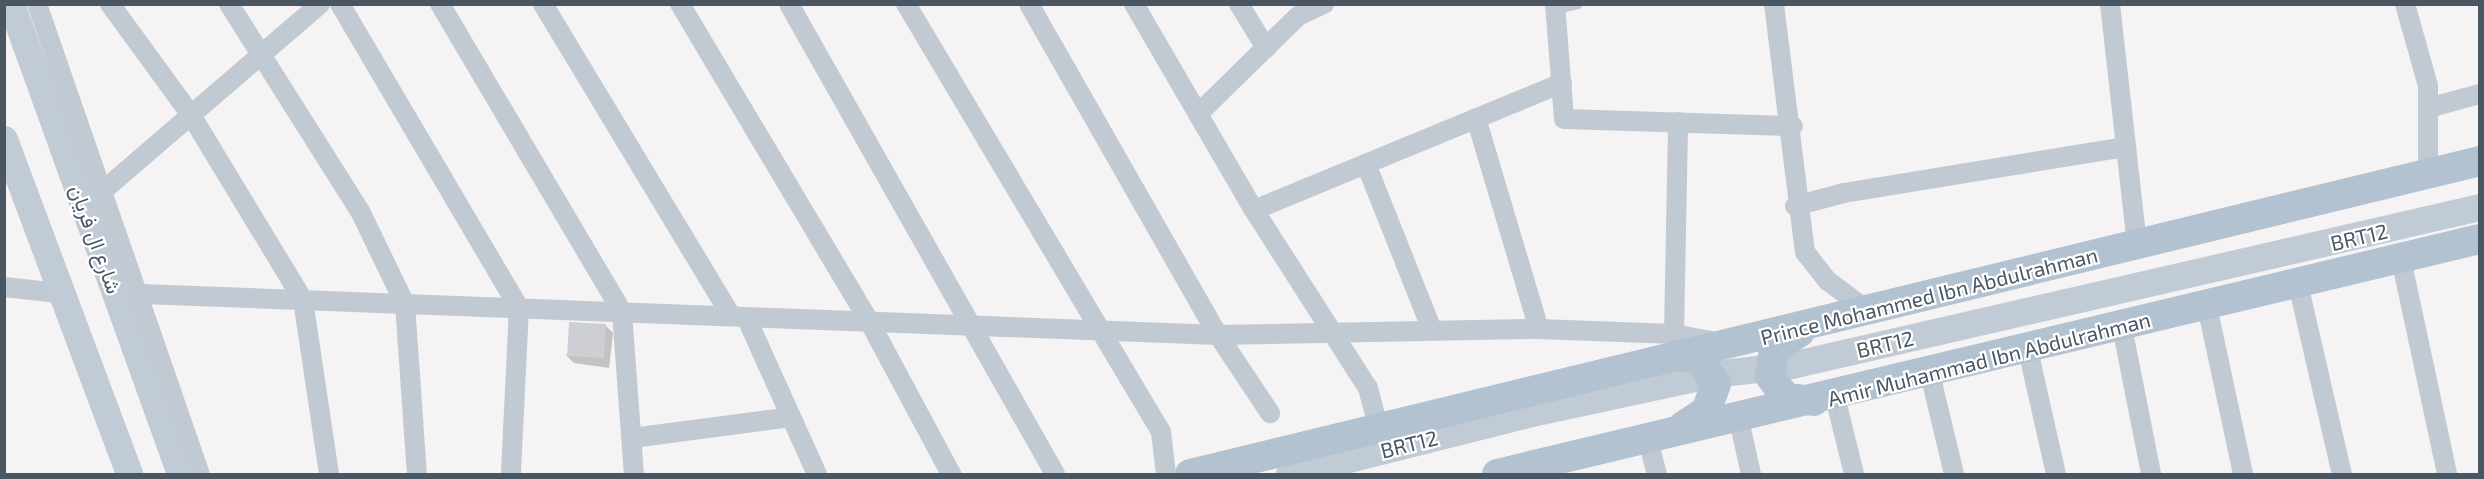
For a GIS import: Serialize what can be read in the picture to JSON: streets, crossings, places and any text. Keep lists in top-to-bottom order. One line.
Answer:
{"streets":{"main road":["BRT12","شارع ال فريان","Prince Mohammed Ibn Abdulrahman","Amir Muhammad Ibn Abdulrahman"]}}
